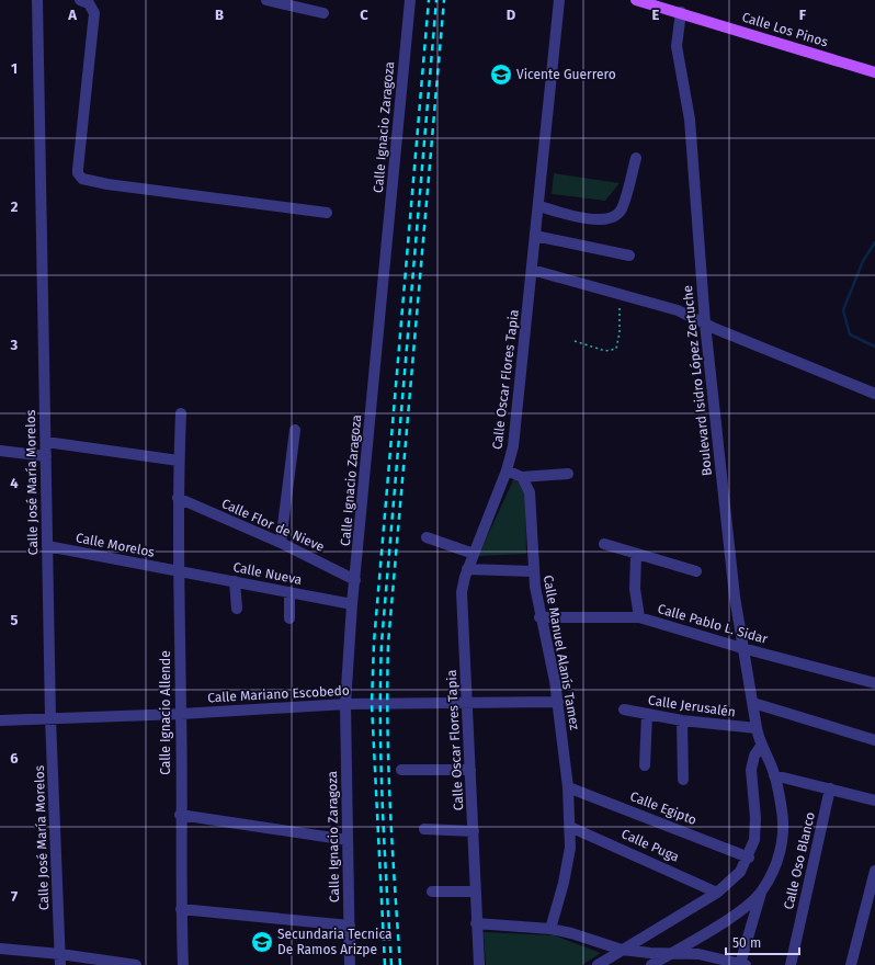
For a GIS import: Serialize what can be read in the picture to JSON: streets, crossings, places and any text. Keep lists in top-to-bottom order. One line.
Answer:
{"streets":{"main road":["Calle Los Pinos"],"street":["Calle Ignacio Zaragoza","Calle Oscar Flores Tapia","Boulevard Isidro López Zertuche","Calle José María Morelos","Calle Flor de Nieve","Calle Morelos","Calle Nueva","Calle Pablo L. Sidar","Calle Manuel Alanís Tamez","Calle Mariano Escobedo","Calle Jerusalén","Calle Ignacio Allende","Calle Egipto","Calle Puga","Calle Oso Blanco"]},"crossings":[["Calle Los Pinos","Boulevard Isidro López Zertuche"],["Calle Ignacio Zaragoza","Calle Flor de Nieve"],["Calle Ignacio Zaragoza","Calle Nueva"],["Calle Ignacio Zaragoza","Calle Mariano Escobedo"],["Calle Oscar Flores Tapia","Calle Mariano Escobedo"],["Boulevard Isidro López Zertuche","Calle Pablo L. Sidar"],["Boulevard Isidro López Zertuche","Calle Jerusalén"],["Calle José María Morelos","Calle Morelos"],["Calle José María Morelos","Calle Mariano Escobedo"],["Calle Flor de Nieve","Calle Ignacio Allende"],["Calle Morelos","Calle Nueva"],["Calle Morelos","Calle Ignacio Allende"],["Calle Nueva","Calle Ignacio Allende"],["Calle Pablo L. Sidar","Calle Manuel Alanís Tamez"],["Calle Manuel Alanís Tamez","Calle Mariano Escobedo"],["Calle Manuel Alanís Tamez","Calle Egipto"],["Calle Manuel Alanís Tamez","Calle Puga"],["Calle Mariano Escobedo","Calle Ignacio Allende"]],"places":{"school or university":["Vicente Guerrero","Secundaria Tecnica De Ramos Arizpe"]},"scale_bar":"50 m","grid":{"columns":["A","B","C","D","E","F"],"rows":["1","2","3","4","5","6","7"]}}
